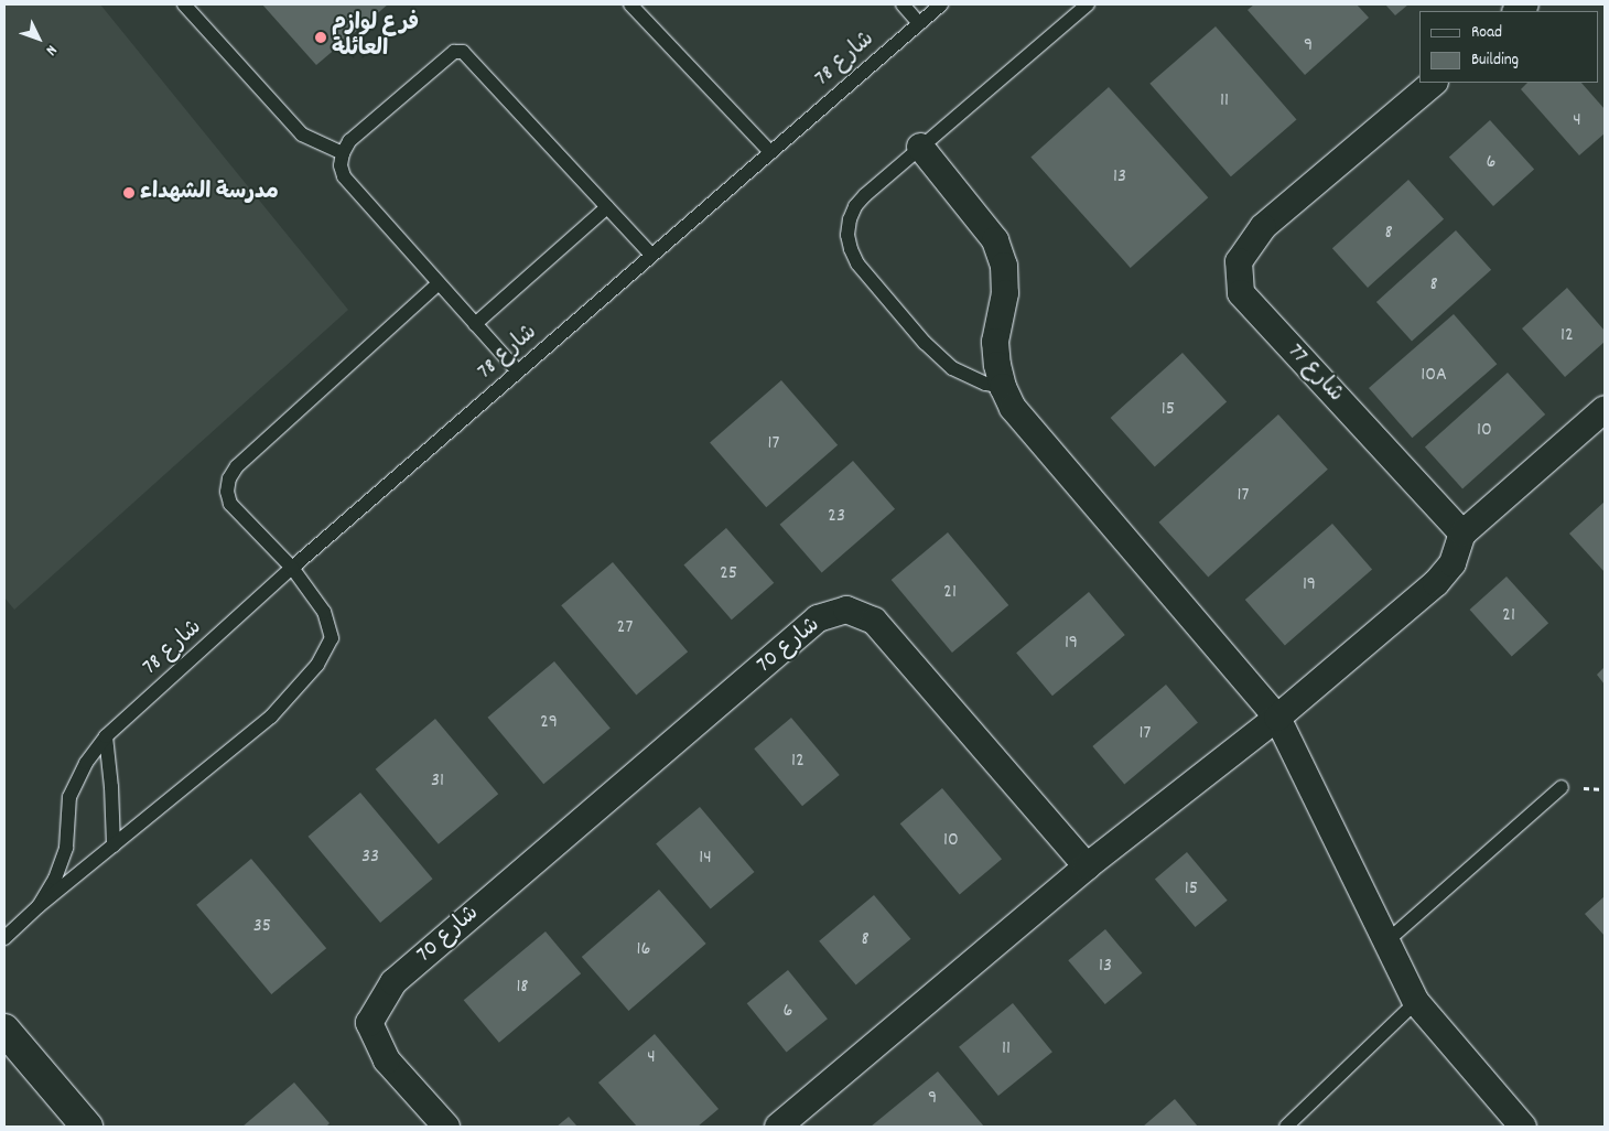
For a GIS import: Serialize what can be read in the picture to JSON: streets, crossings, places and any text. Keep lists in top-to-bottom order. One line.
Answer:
{"streets":{"street":["شارع 77","شارع 70"],"lane":["شارع 78"]},"places":["فرع لوازم العائلة","مدرسة الشهداء"],"house_numbers":["9","11","4","6","13","8","8","12","10A","15","10","17","17","23","25","19","21","21","27","19","29","17","12","31","10","33","14","15","35","8","16","13","18","6","11","4","9"],"legend":["Road","Building"],"north":"bottom right"}
